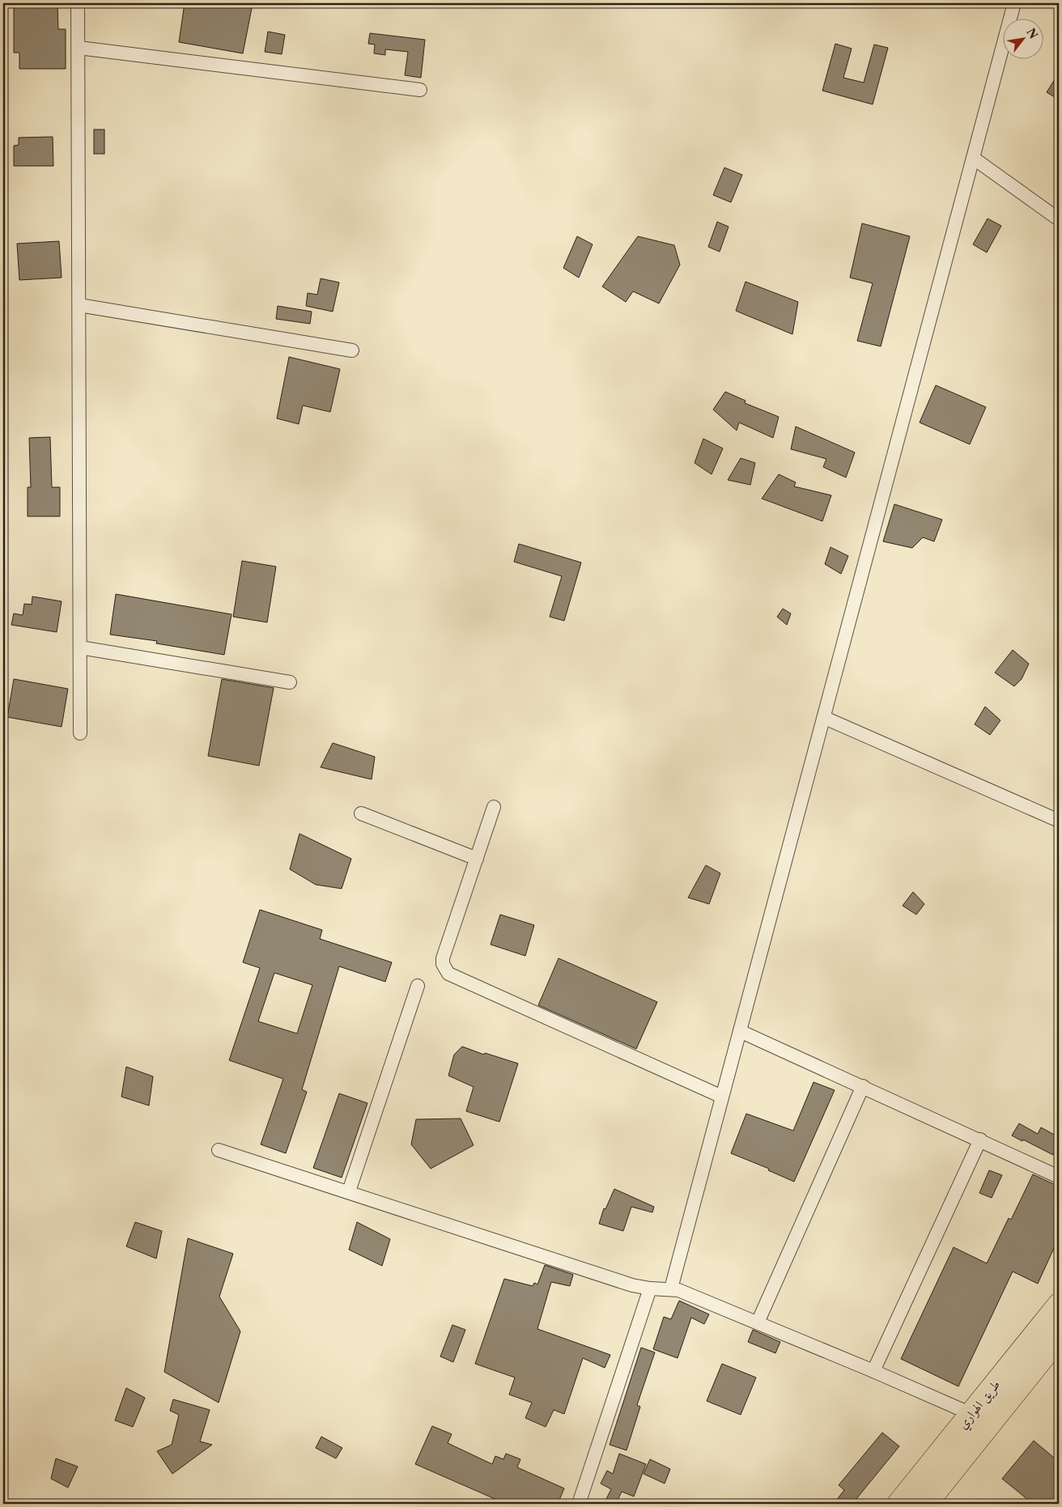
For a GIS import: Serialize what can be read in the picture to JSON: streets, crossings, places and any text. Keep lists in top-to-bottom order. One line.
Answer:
{"streets":{"highway":["طريق الهواري"]},"north":"top right"}
